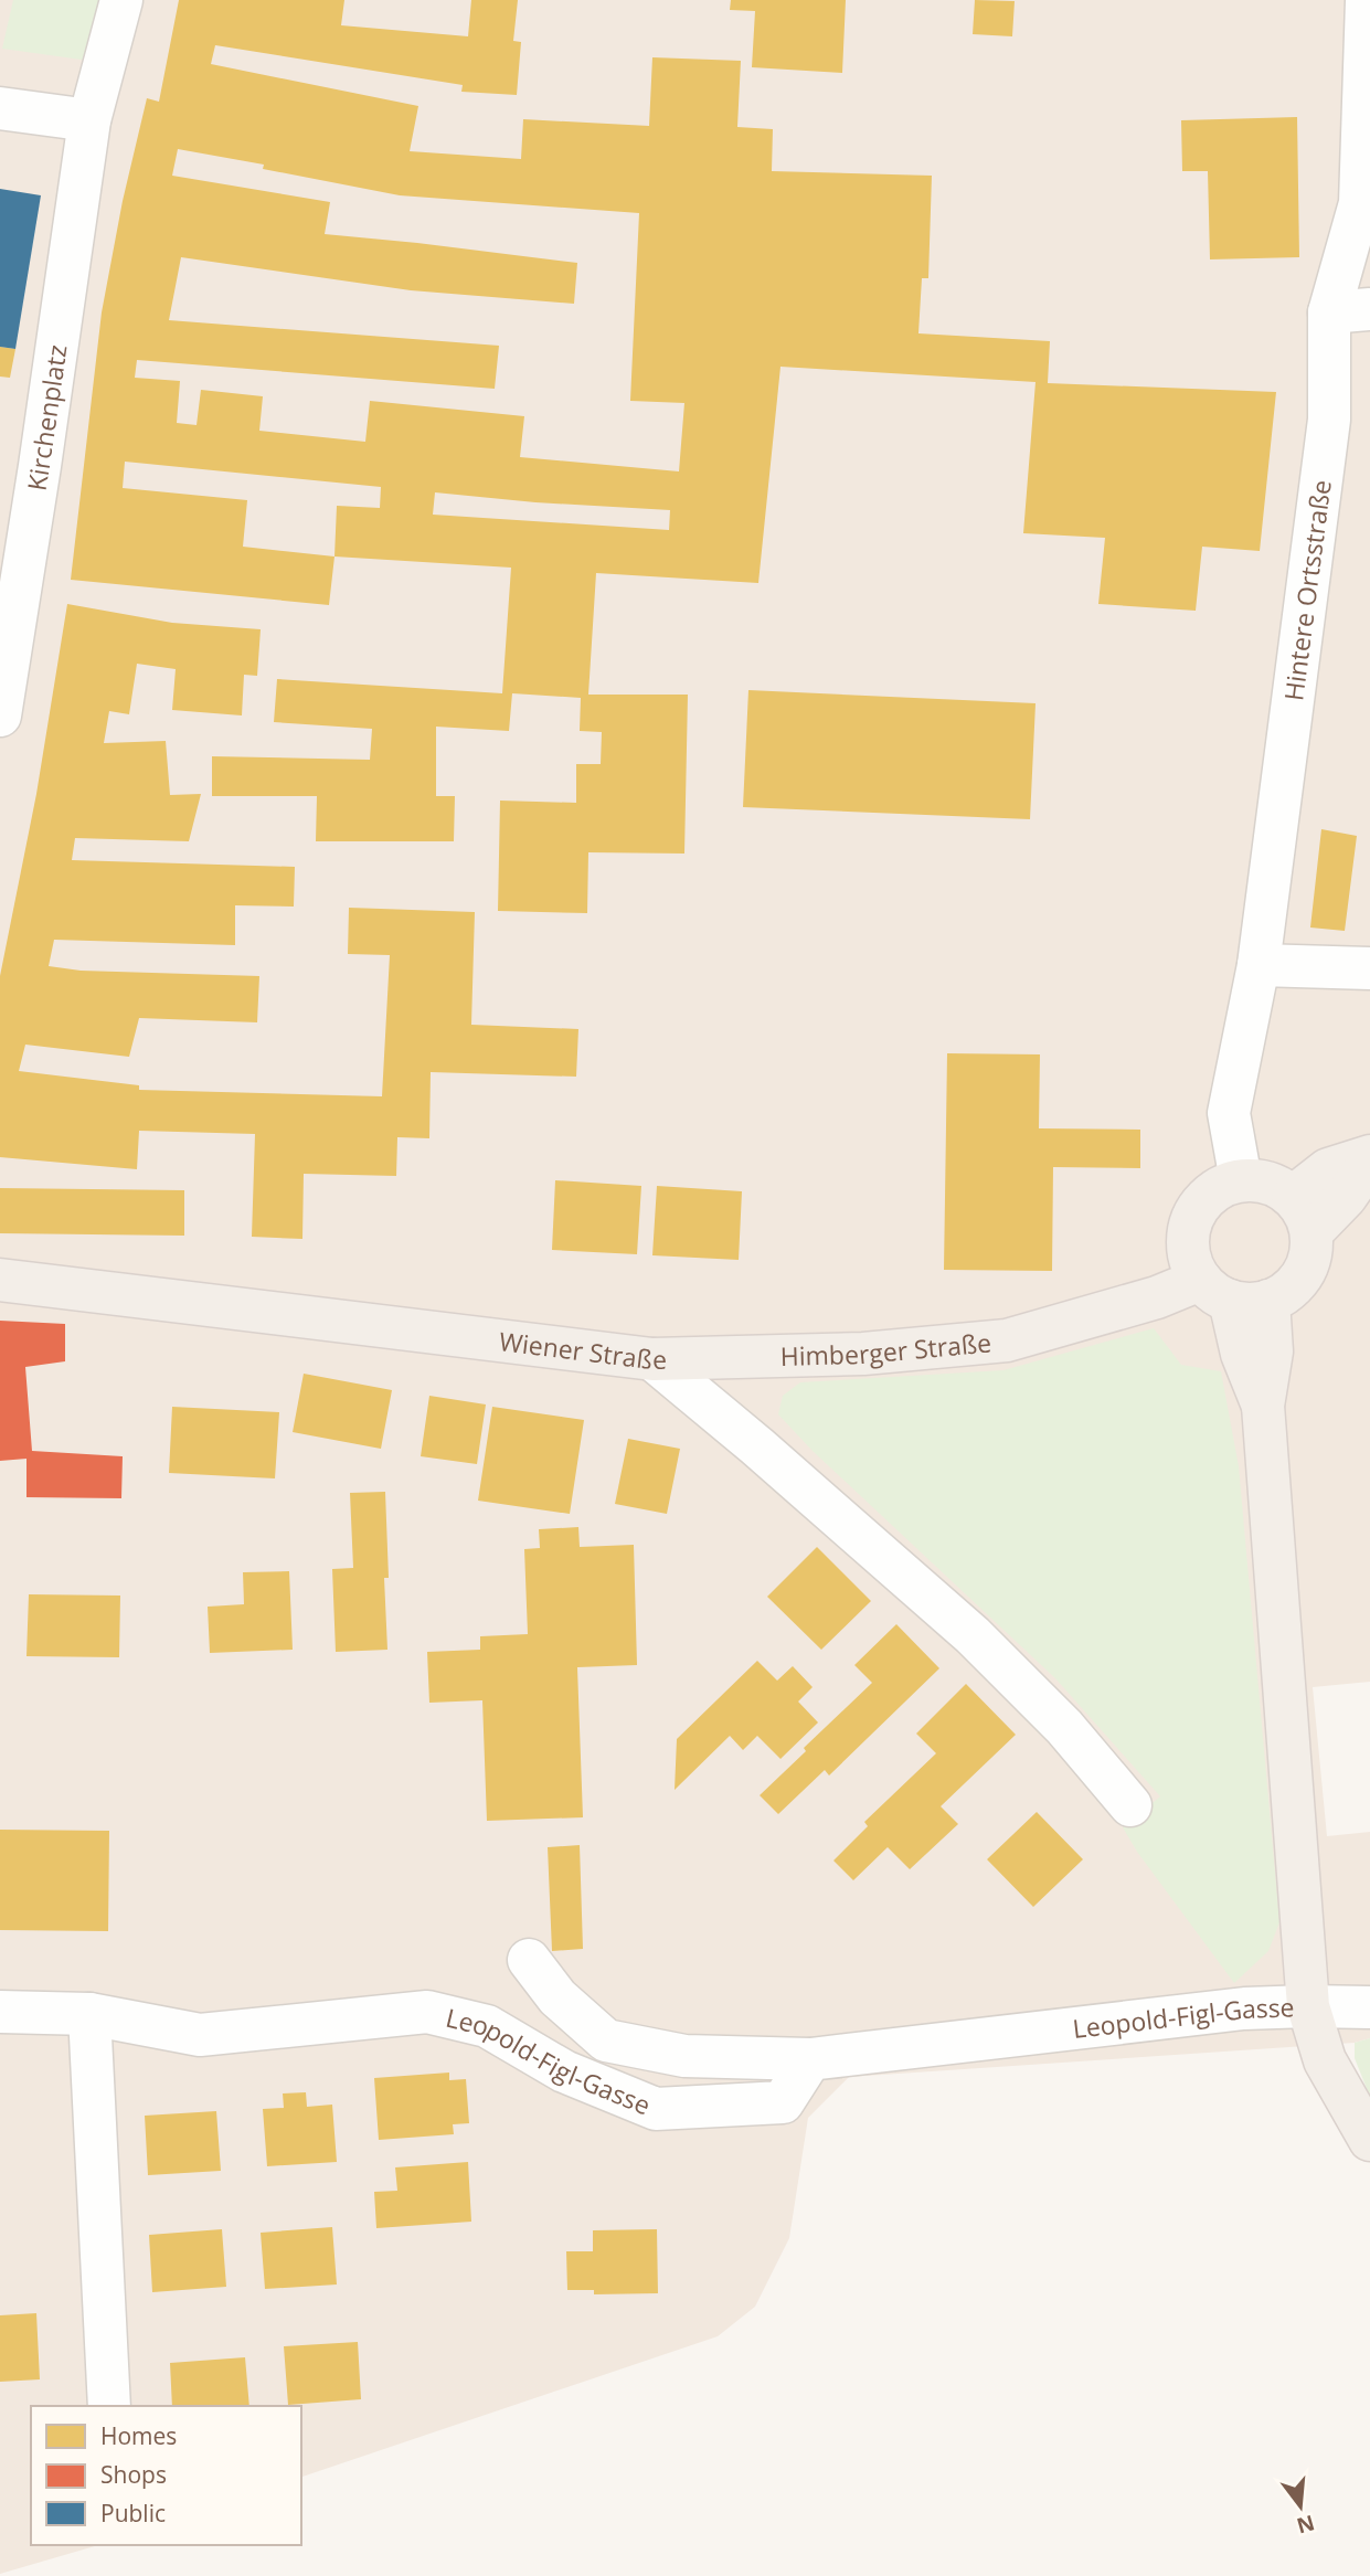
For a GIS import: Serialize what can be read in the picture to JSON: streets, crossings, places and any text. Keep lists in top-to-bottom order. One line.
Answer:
{"streets":{"main road":["Himberger Straße","Wiener Straße"],"street":["Kirchenplatz","Hintere Ortsstraße","Leopold-Figl-Gasse"]},"crossings":[["Hintere Ortsstraße","Himberger Straße"],["Himberger Straße","Wiener Straße"]],"legend":["Homes","Shops","Public"],"north":"bottom"}
